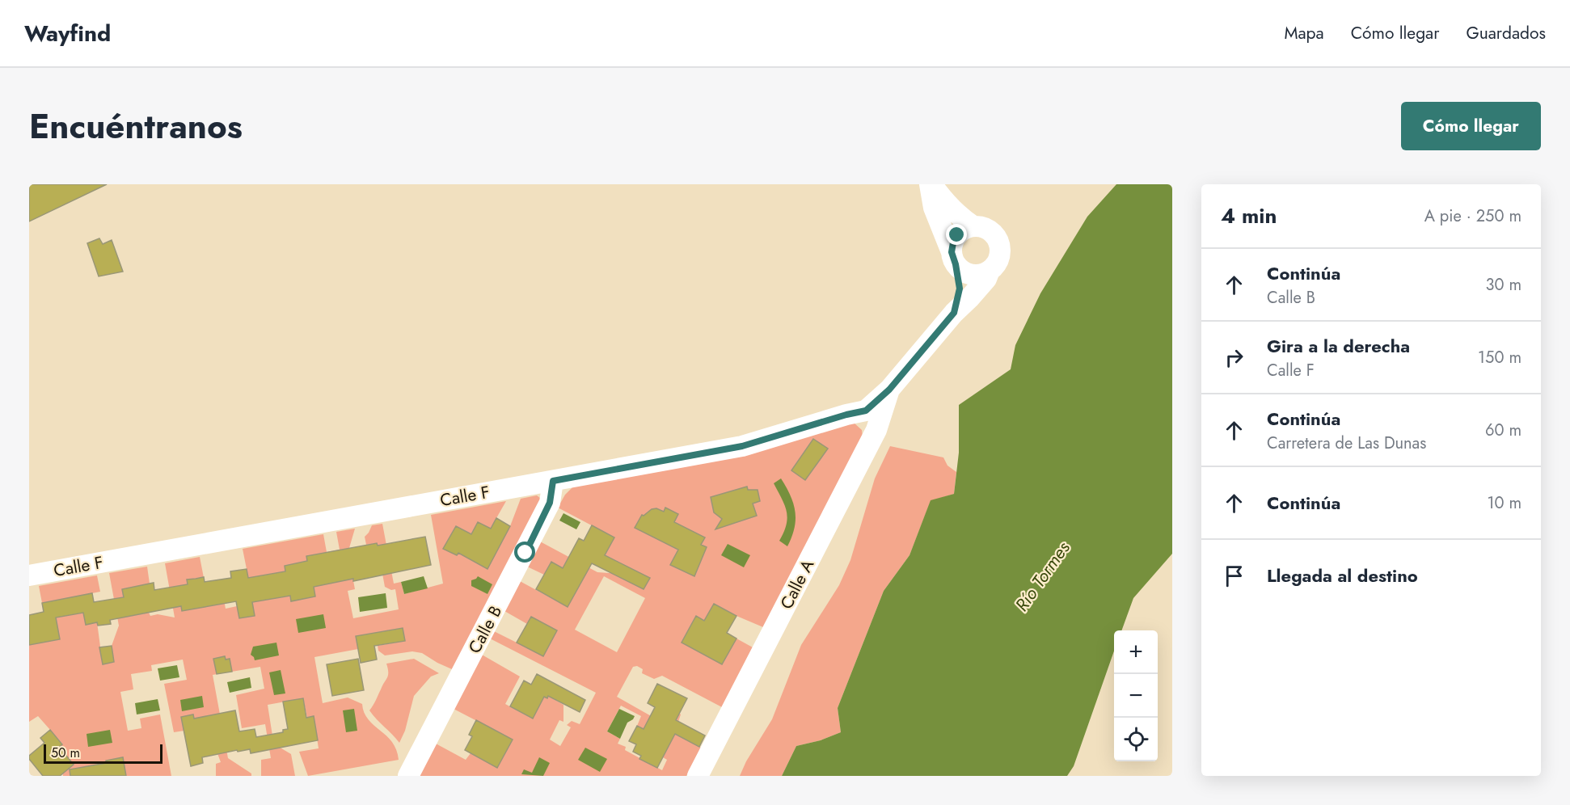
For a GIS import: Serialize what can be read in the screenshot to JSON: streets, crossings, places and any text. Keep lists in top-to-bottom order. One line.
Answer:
{"streets":{"street":["Calle F","Calle A","Calle B"]},"crossings":[["Calle F","Calle A"],["Calle F","Calle B"]],"water":["Río Tormes"],"scale_bar":"50 m","page":{"header":"Wayfind","nav":["Mapa","Cómo llegar","Guardados"],"title":"Encuéntranos","buttons":"Cómo llegar","heading":["4 min","A pie · 250 m"],"list":[["Continúa","Calle B","30 m"],["Gira a la derecha","Calle F","150 m"],["Continúa","Carretera de Las Dunas","60 m"],["Continúa","10 m"],"Llegada al destino"],"map_buttons":["+","−"],"scale":"50 m"}}
